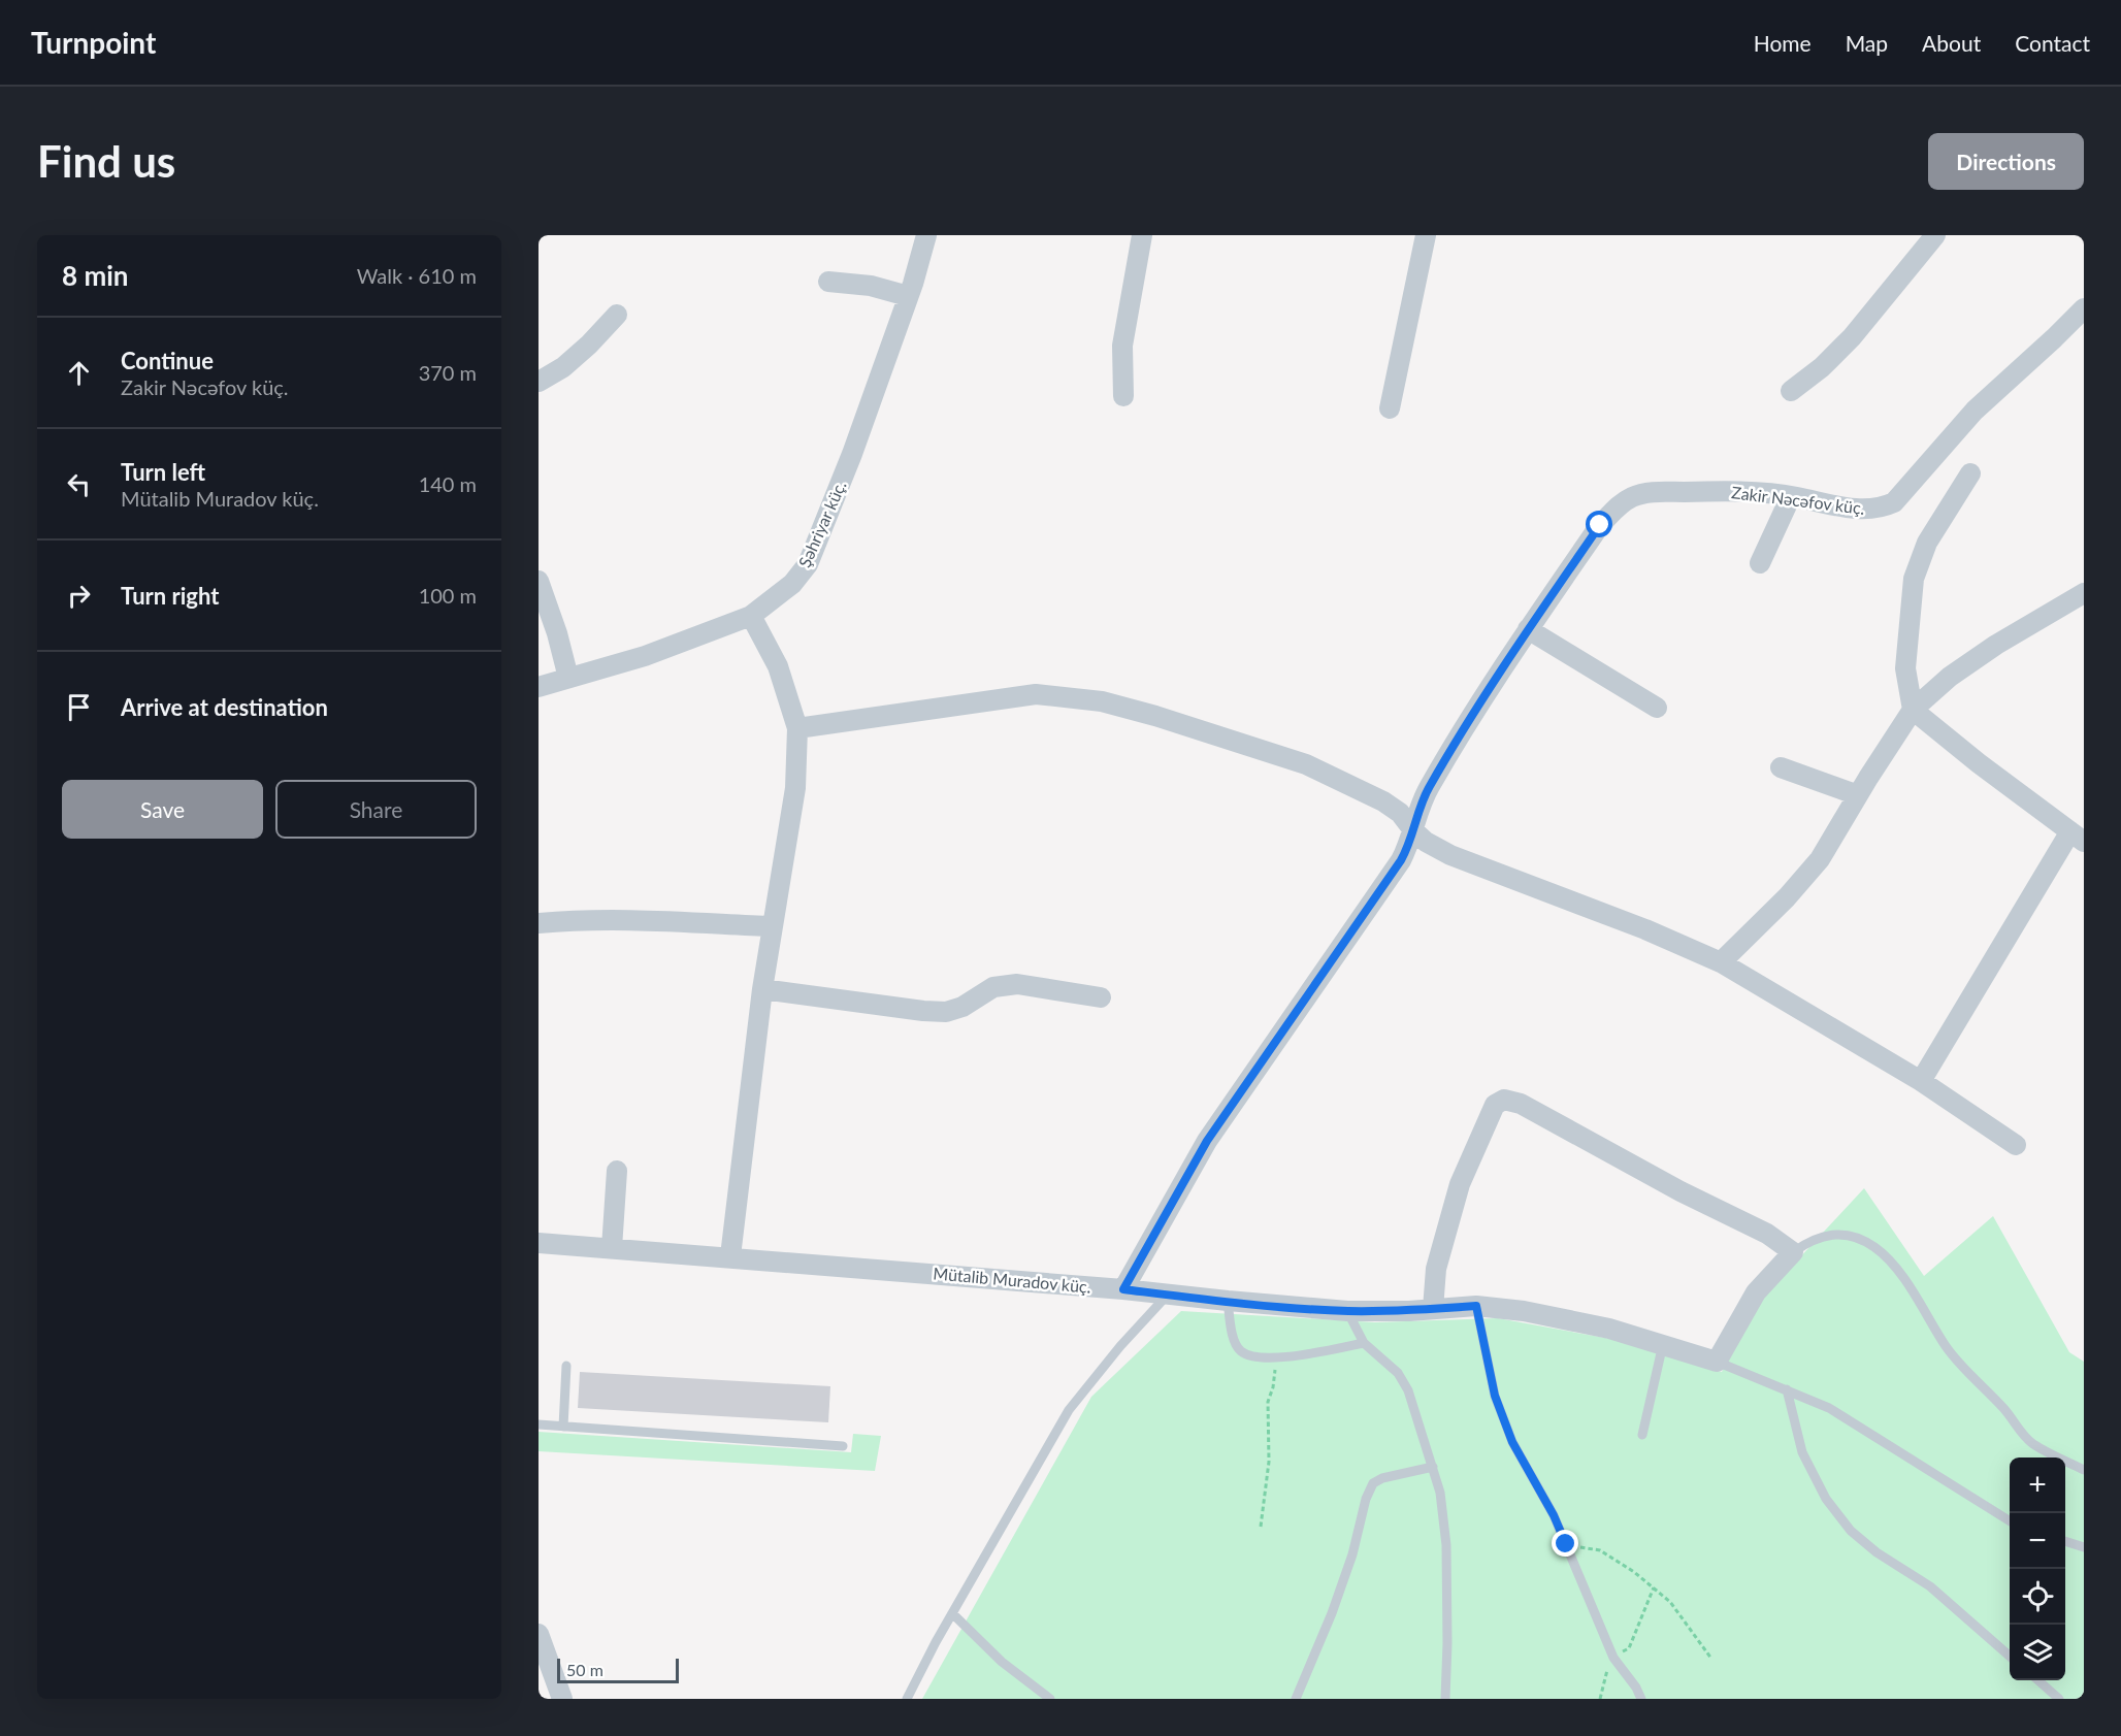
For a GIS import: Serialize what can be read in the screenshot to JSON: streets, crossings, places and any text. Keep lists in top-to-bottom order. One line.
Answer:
{"streets":{"street":["Zakir Nəcəfov küç.","Şəhriyar küç.","Mütalib Muradov küç."]},"crossings":[["Zakir Nəcəfov küç.","Mütalib Muradov küç."]],"scale_bar":"50 m","page":{"header":"Turnpoint","nav":["Home","Map","About","Contact"],"buttons":["Directions",["Save","Share"]],"title":"Find us","heading":["8 min","Walk · 610 m"],"list":[["Continue","Zakir Nəcəfov küç.","370 m"],["Turn left","Mütalib Muradov küç.","140 m"],["Turn right","100 m"],"Arrive at destination"],"map_buttons":["+","−"],"scale":"50 m"}}
